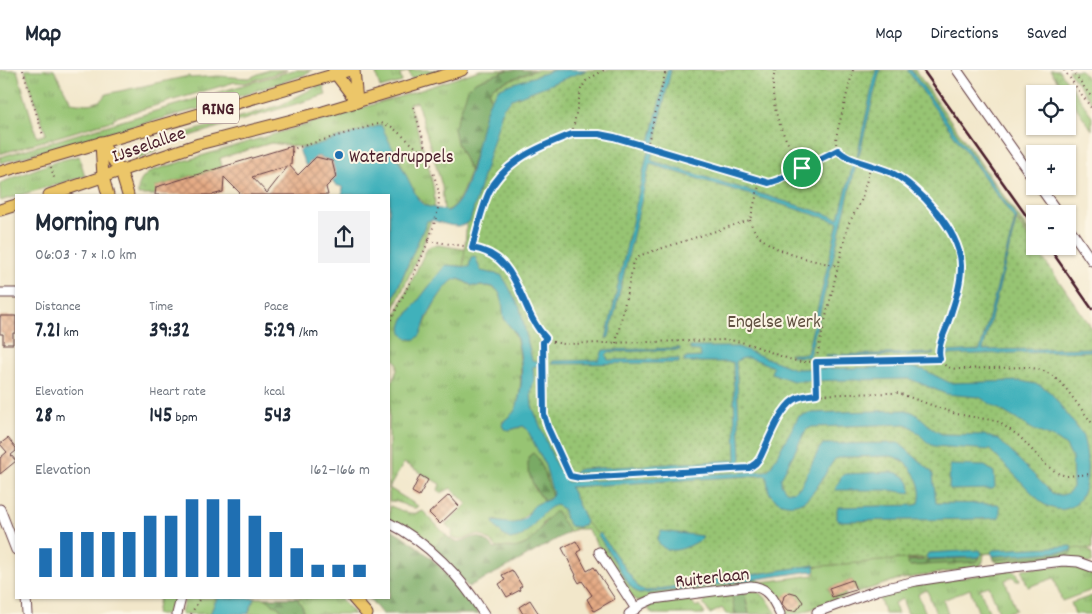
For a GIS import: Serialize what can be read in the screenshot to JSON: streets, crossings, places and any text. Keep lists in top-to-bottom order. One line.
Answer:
{"streets":{"main road":["RING","IJsselallee"],"street":["Ruiterlaan"]},"parks":["Engelse Werk"],"places":["Waterdruppels"],"page":{"header":"Map","nav":["Map","Directions","Saved"],"map_buttons":["+","−"],"heading":["Morning run","06:03 · 7 × 1.0 km"],"stats":[["Distance","7.21 km"],["Time","39:32"],["Pace","5:29 /km"],["Elevation","28 m"],["Heart rate","145 bpm"],["kcal","543"]],"chart":["Elevation","162–166 m"]}}
